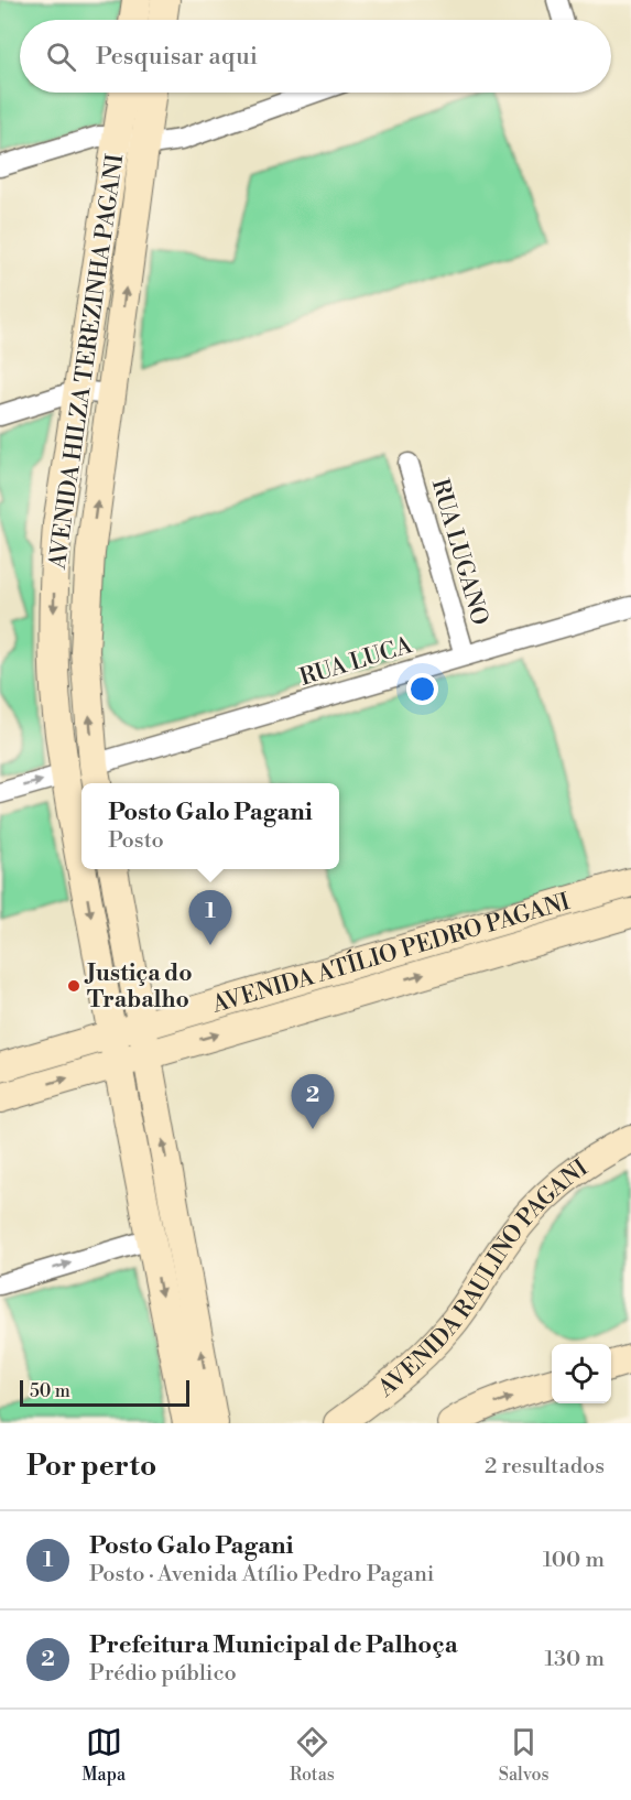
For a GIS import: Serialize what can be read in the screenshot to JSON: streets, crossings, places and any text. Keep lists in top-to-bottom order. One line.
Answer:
{"streets":{"main road":["AVENIDA HILZA TEREZINHA PAGANI","AVENIDA ATÍLIO PEDRO PAGANI","AVENIDA RAULINO PAGANI"],"street":["RUA LUGANO","RUA LUCA"]},"crossings":[["AVENIDA HILZA TEREZINHA PAGANI","RUA LUCA"],["AVENIDA HILZA TEREZINHA PAGANI","AVENIDA ATÍLIO PEDRO PAGANI"],["RUA LUGANO","RUA LUCA"]],"places":["Justiça do Trabalho"],"scale_bar":"50 m","page":{"search":"Pesquisar aqui","popup":["Posto Galo Pagani","Posto"],"pins":["1","2"],"scale":"50 m","heading":["Por perto","2 resultados"],"list":[{"mark":"1","name":"Posto Galo Pagani","note":"Posto · Avenida Atílio Pedro Pagani","value":"100 m"},{"mark":"2","name":"Prefeitura Municipal de Palhoça","note":"Prédio público","value":"130 m"}],"nav":["Mapa","Rotas","Salvos"]}}
